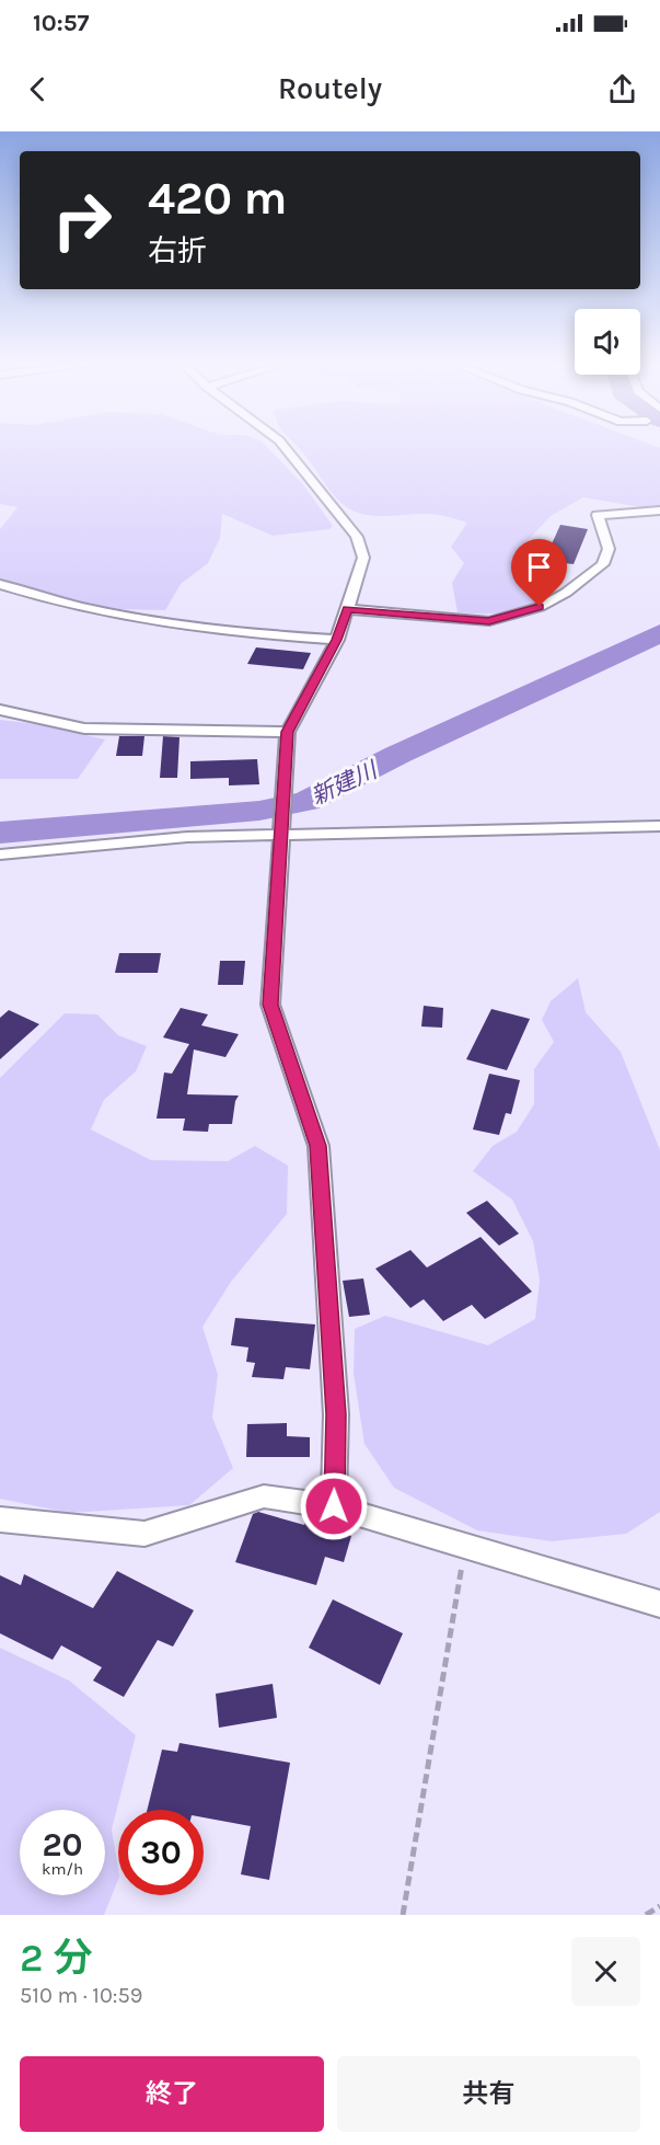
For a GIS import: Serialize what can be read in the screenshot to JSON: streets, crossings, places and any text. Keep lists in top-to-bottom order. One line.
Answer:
{"water":["新建川"],"page":{"status":"10:57","header":"Routely","turn":["420 m","右折"],"speed":"20 km/h","limit":"30","heading":["2 分","510 m · 10:59"],"buttons":["終了","共有"]}}
